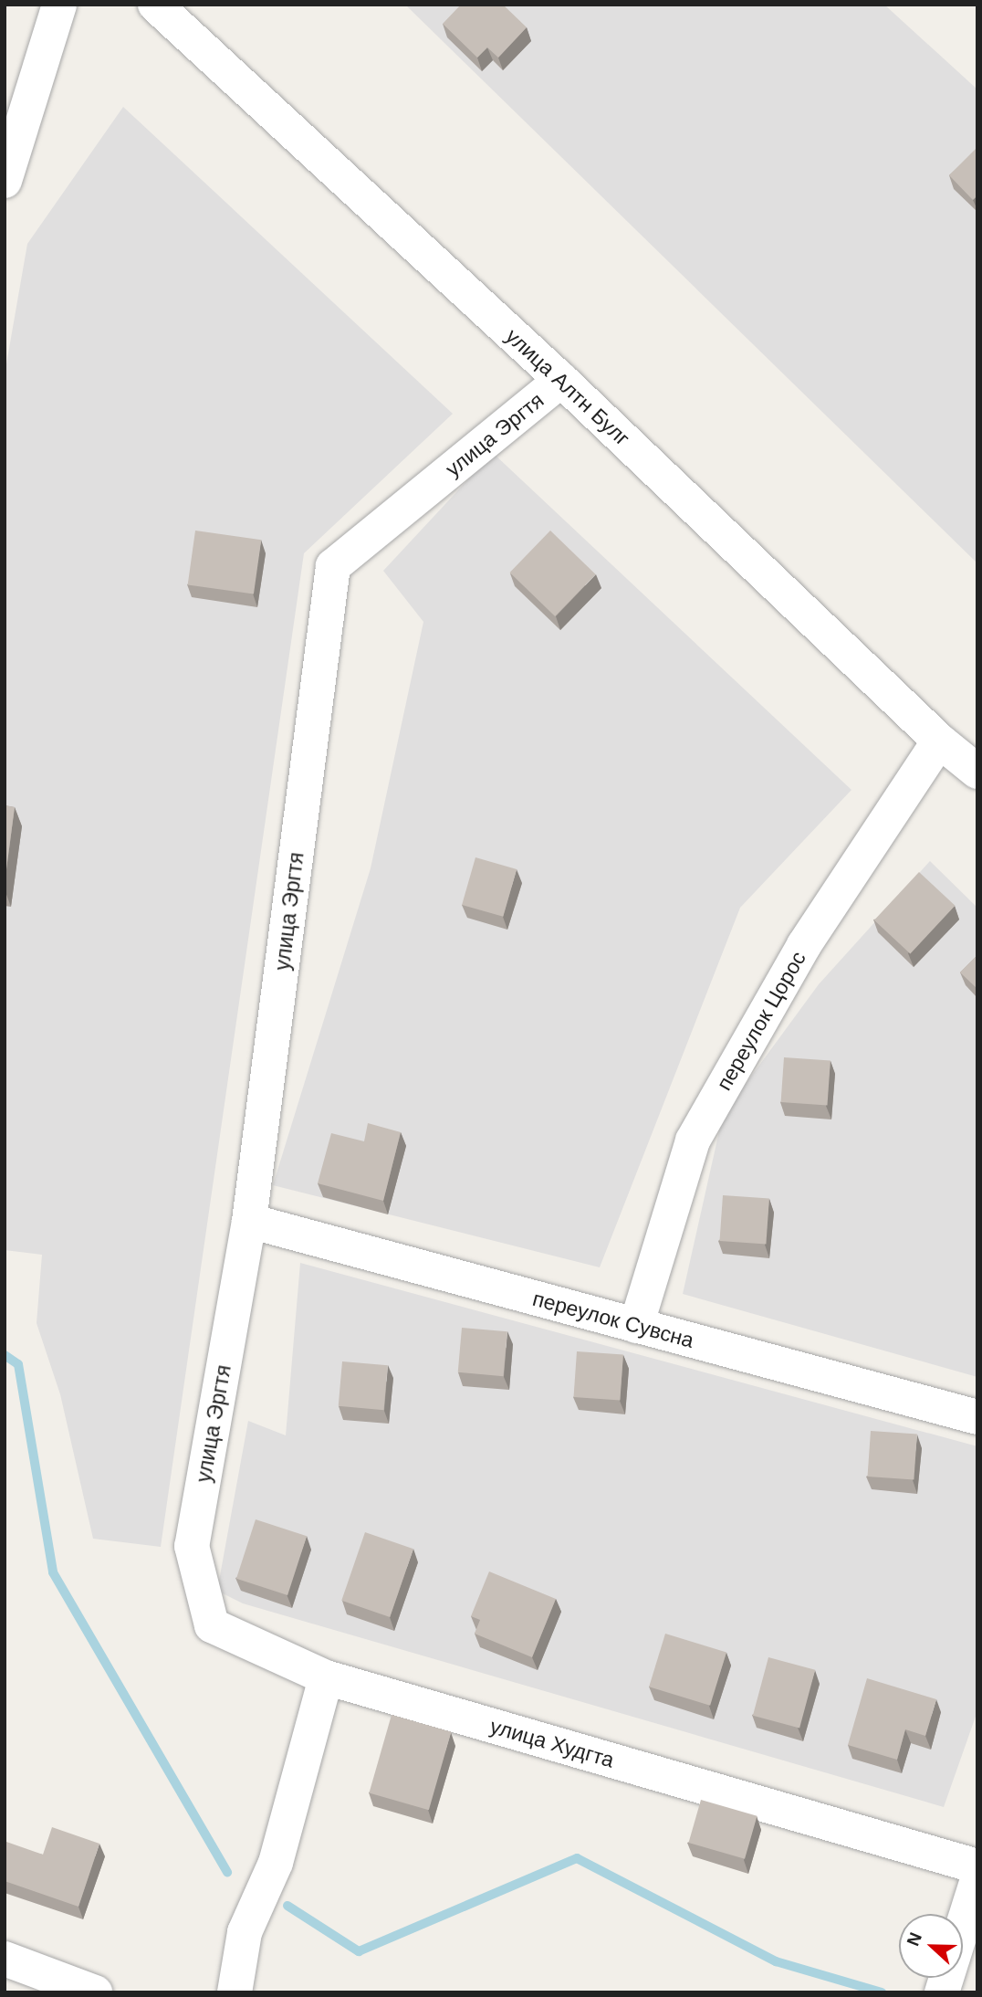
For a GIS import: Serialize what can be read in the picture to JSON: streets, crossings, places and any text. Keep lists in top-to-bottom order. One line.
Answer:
{"streets":{"street":["улица Алтн Булг","улица Эргтя","переулок Цорос","переулок Сувсна","улица Худгта"]},"crossings":[["улица Алтн Булг","улица Эргтя"],["улица Алтн Булг","переулок Цорос"],["улица Эргтя","переулок Сувсна"],["улица Эргтя","улица Худгта"],["переулок Цорос","переулок Сувсна"]],"north":"left"}
